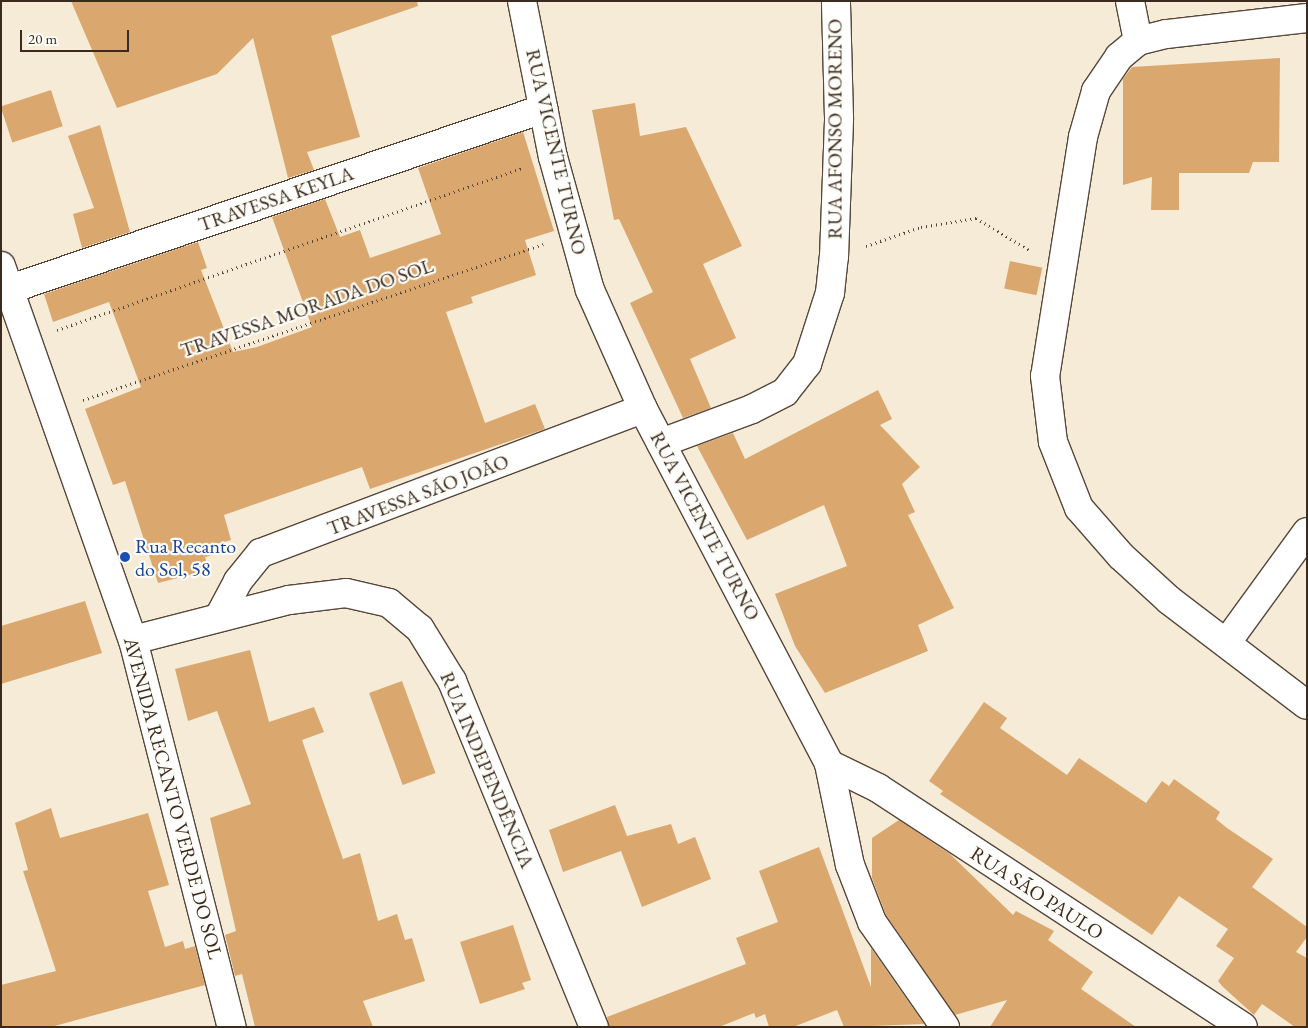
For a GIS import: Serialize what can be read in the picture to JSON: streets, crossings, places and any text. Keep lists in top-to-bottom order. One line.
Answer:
{"streets":{"street":["RUA AFONSO MORENO","RUA VICENTE TURNO","TRAVESSA KEYLA","TRAVESSA SÃO JOÃO","RUA INDEPENDÊNCIA","AVENIDA RECANTO VERDE DO SOL","RUA SÃO PAULO"],"path":["TRAVESSA MORADA DO SOL"]},"crossings":[["RUA AFONSO MORENO","RUA VICENTE TURNO"],["RUA VICENTE TURNO","TRAVESSA KEYLA"],["RUA VICENTE TURNO","TRAVESSA MORADA DO SOL"],["RUA VICENTE TURNO","TRAVESSA SÃO JOÃO"],["RUA VICENTE TURNO","RUA SÃO PAULO"],["TRAVESSA KEYLA","AVENIDA RECANTO VERDE DO SOL"],["TRAVESSA MORADA DO SOL","AVENIDA RECANTO VERDE DO SOL"],["TRAVESSA SÃO JOÃO","RUA INDEPENDÊNCIA"],["RUA INDEPENDÊNCIA","AVENIDA RECANTO VERDE DO SOL"]],"places":["Rua Recanto do Sol, 58"],"scale_bar":"20 m"}
